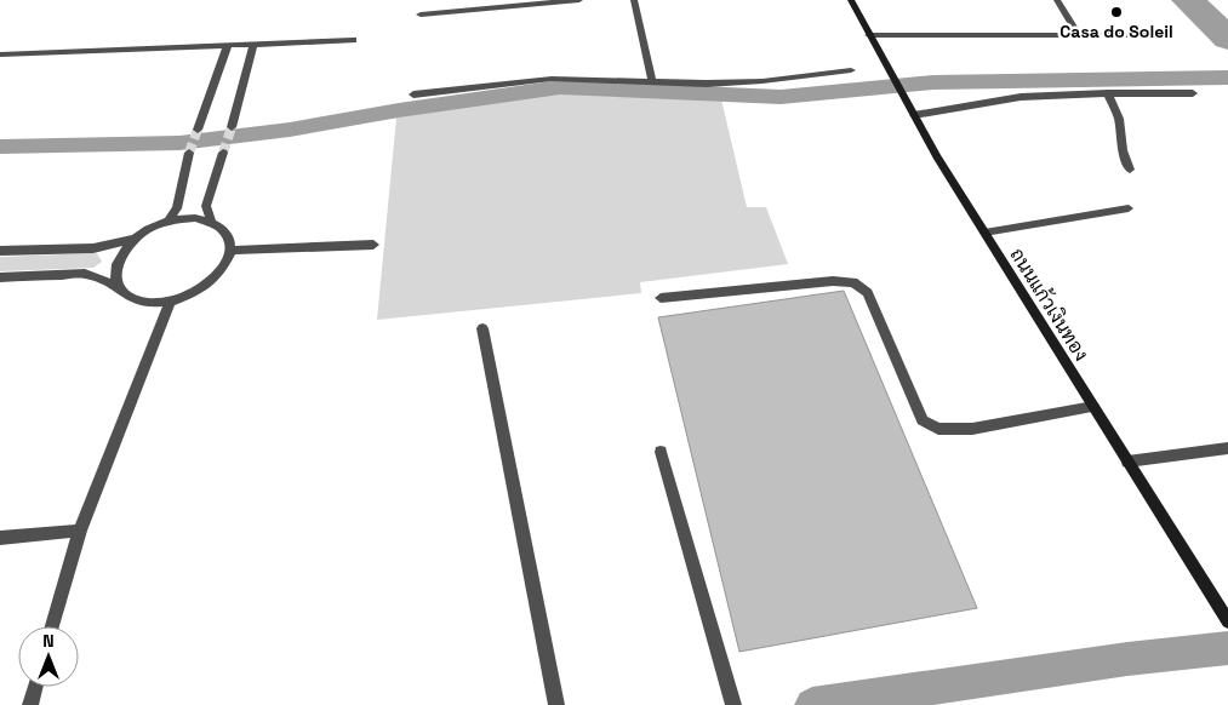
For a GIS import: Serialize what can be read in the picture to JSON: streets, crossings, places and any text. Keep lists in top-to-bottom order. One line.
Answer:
{"streets":{"street":["ถนนแก้วเงินทอง"]},"places":["Casa do Soleil"],"north":"top"}
